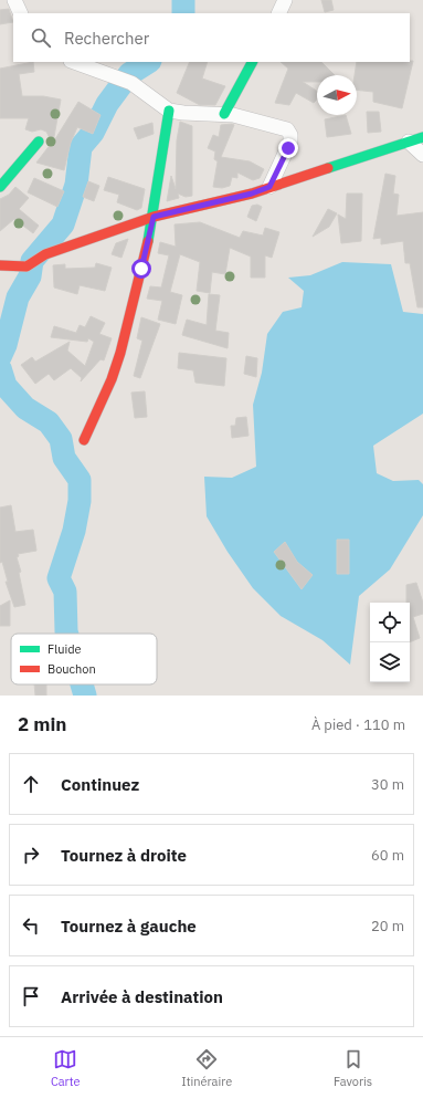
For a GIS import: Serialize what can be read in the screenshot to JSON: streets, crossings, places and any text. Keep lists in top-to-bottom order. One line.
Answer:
{"legend":["Fluide","Bouchon"],"north":"right","page":{"search":"Rechercher","heading":["2 min","À pied · 110 m"],"list":[["Continuez","30 m"],["Tournez à droite","60 m"],["Tournez à gauche","20 m"],"Arrivée à destination"],"nav":["Carte","Itinéraire","Favoris"]}}
